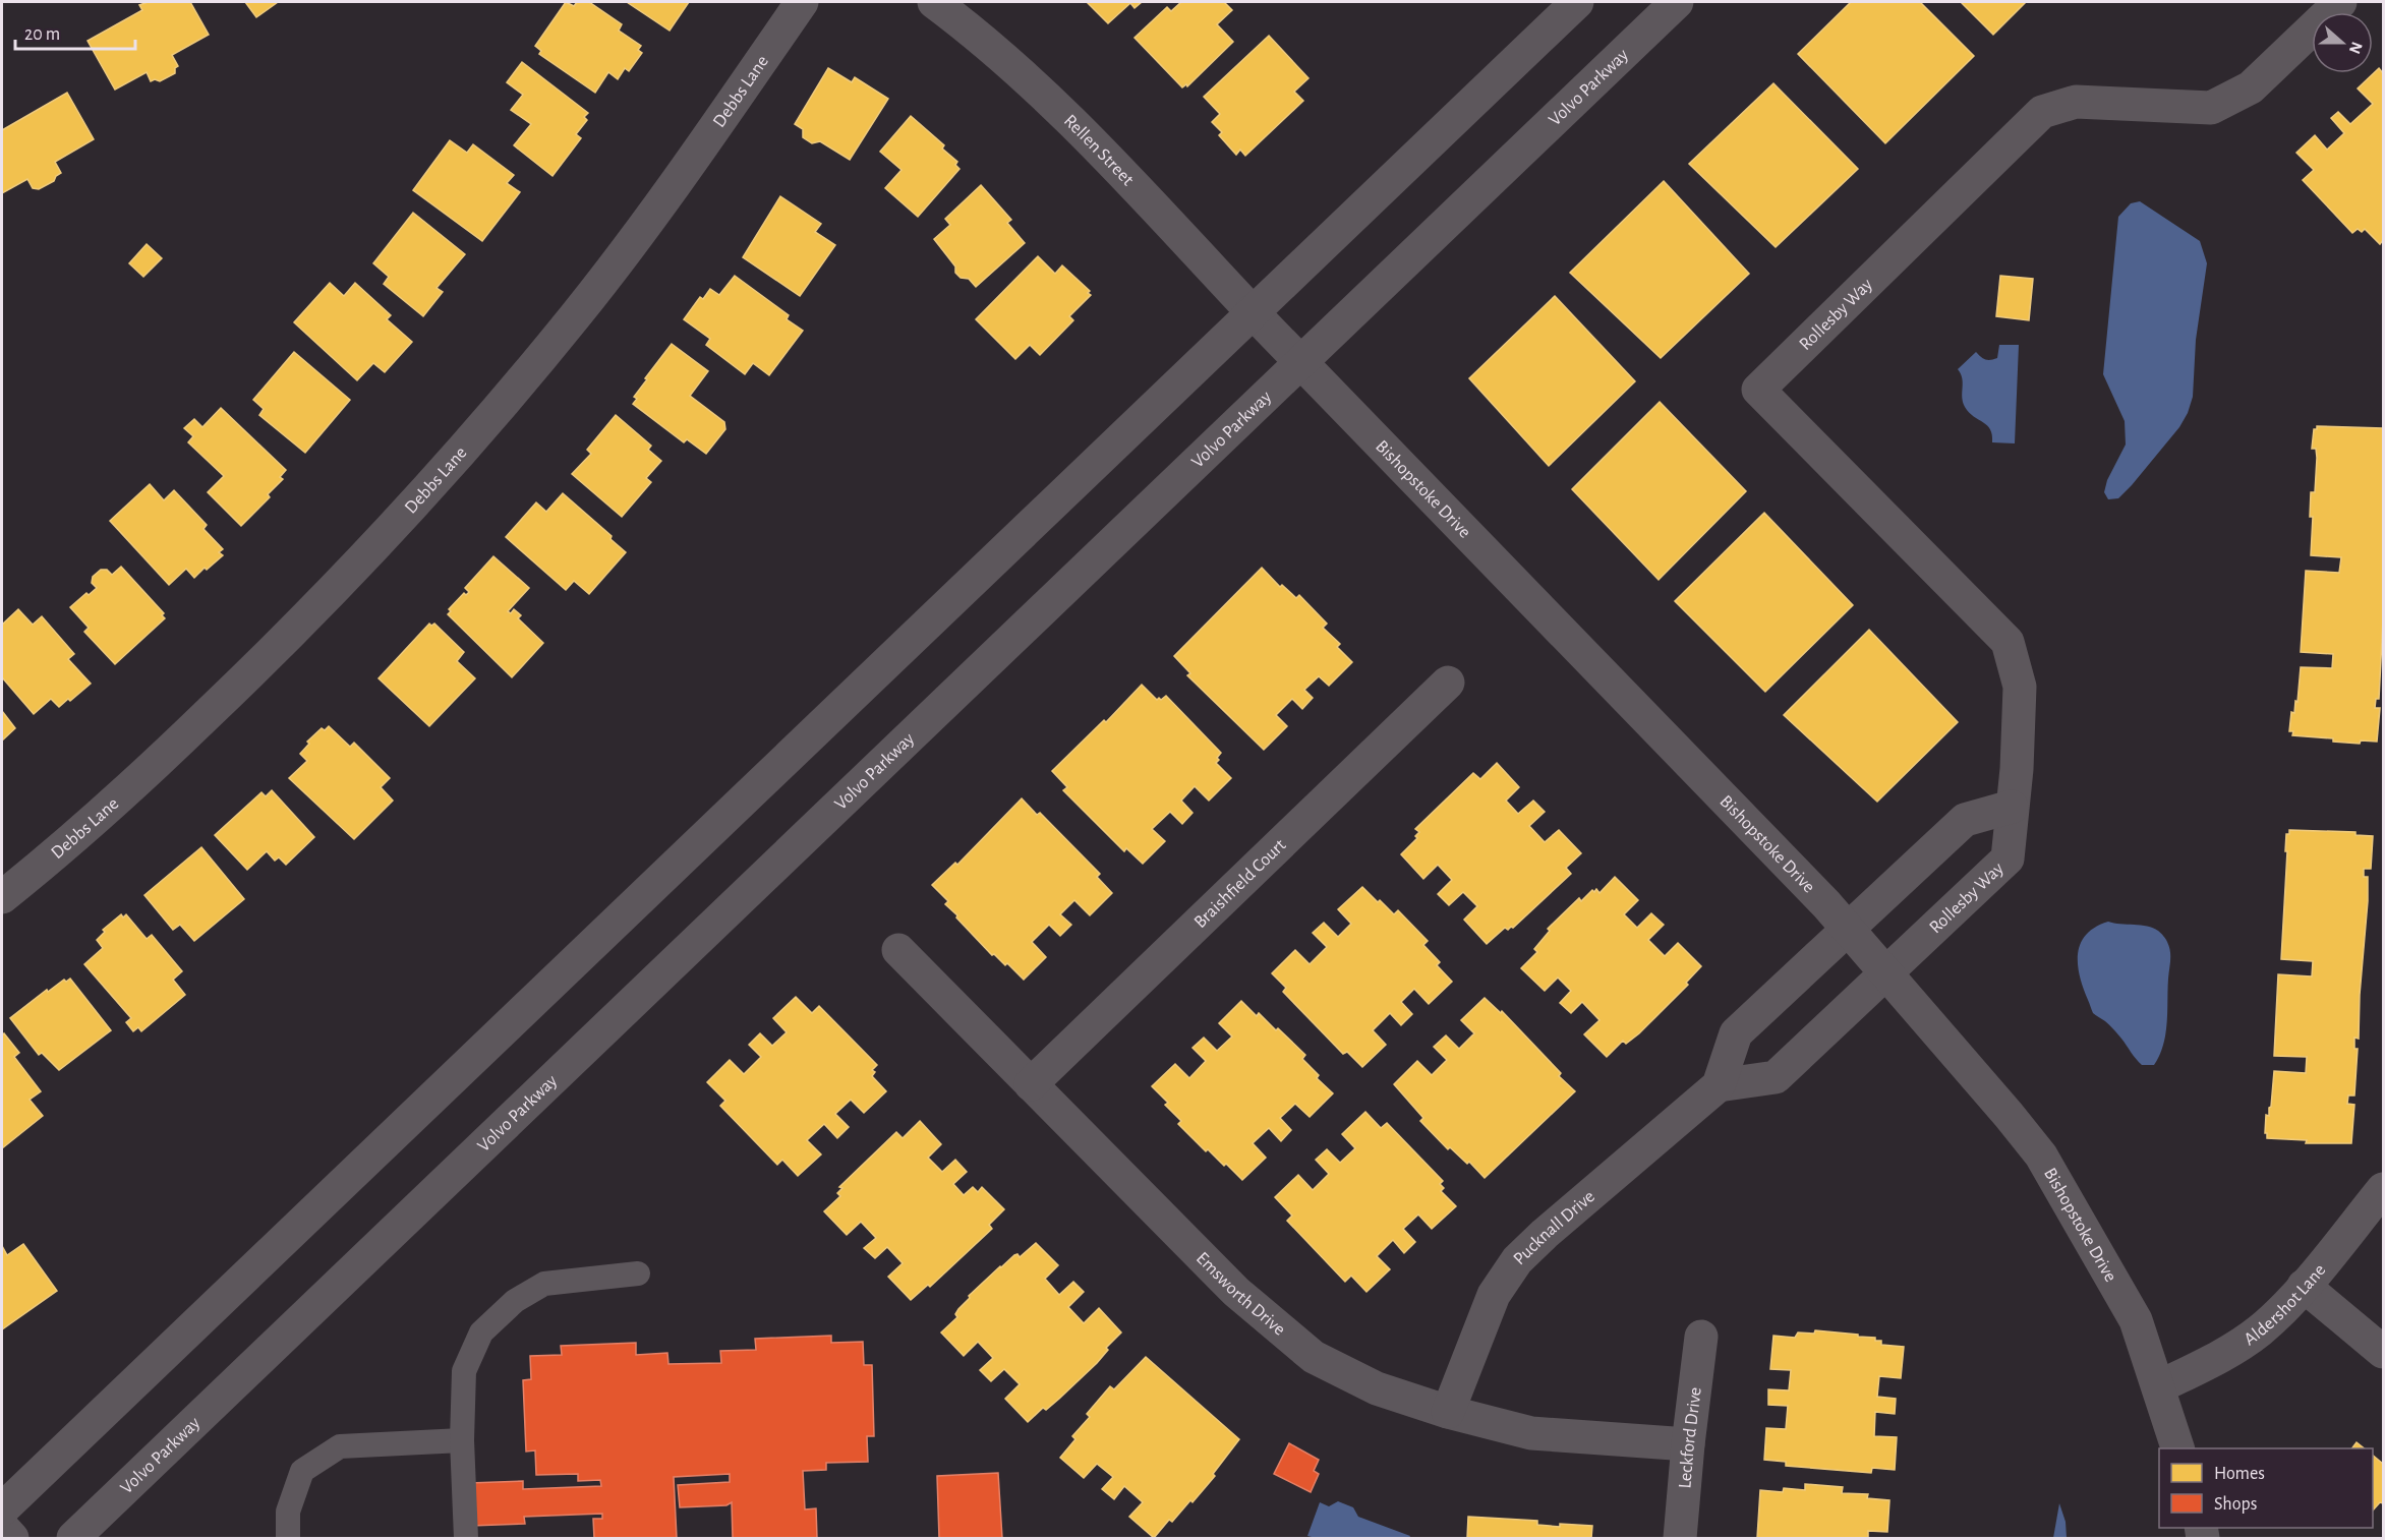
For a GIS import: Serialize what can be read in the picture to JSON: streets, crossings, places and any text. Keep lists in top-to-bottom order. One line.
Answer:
{"streets":{"street":["Volvo Parkway","Debbs Lane","Rellen Street","Rollesby Way","Bishopstoke Drive","Braishfield Court","Pucknall Drive","Emsworth Drive","Aldershot Lane","Leckford Drive"]},"crossings":[["Volvo Parkway","Bishopstoke Drive"],["Rellen Street","Bishopstoke Drive"],["Rollesby Way","Bishopstoke Drive"],["Bishopstoke Drive","Aldershot Lane"],["Braishfield Court","Emsworth Drive"],["Pucknall Drive","Emsworth Drive"],["Emsworth Drive","Leckford Drive"]],"legend":["Homes","Shops"],"scale_bar":"20 m","north":"right"}
